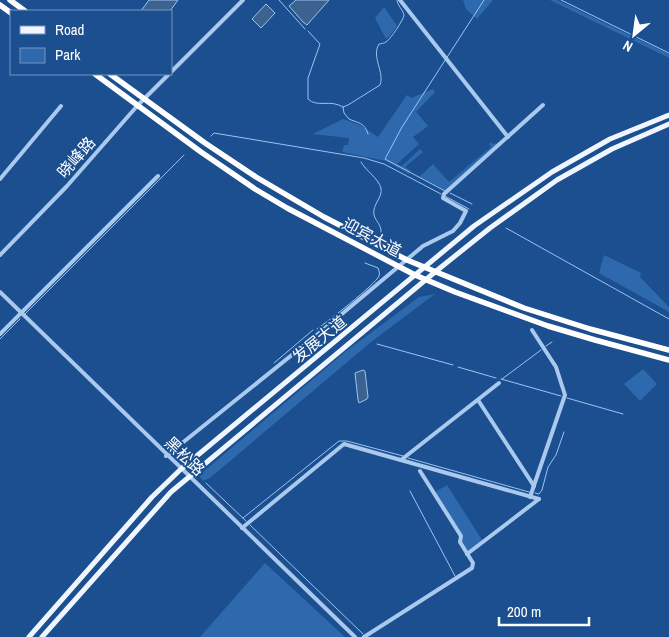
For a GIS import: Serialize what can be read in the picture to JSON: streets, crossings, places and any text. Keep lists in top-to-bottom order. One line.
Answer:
{"streets":{"highway":["迎宾大道"],"main road":["发展大道"],"street":["晓峰路","黑松路"]},"crossings":[["晓峰路","迎宾大道"],["迎宾大道","发展大道"],["发展大道","黑松路"]],"legend":["Road","Park"],"scale_bar":"200 m","north":"bottom left"}
